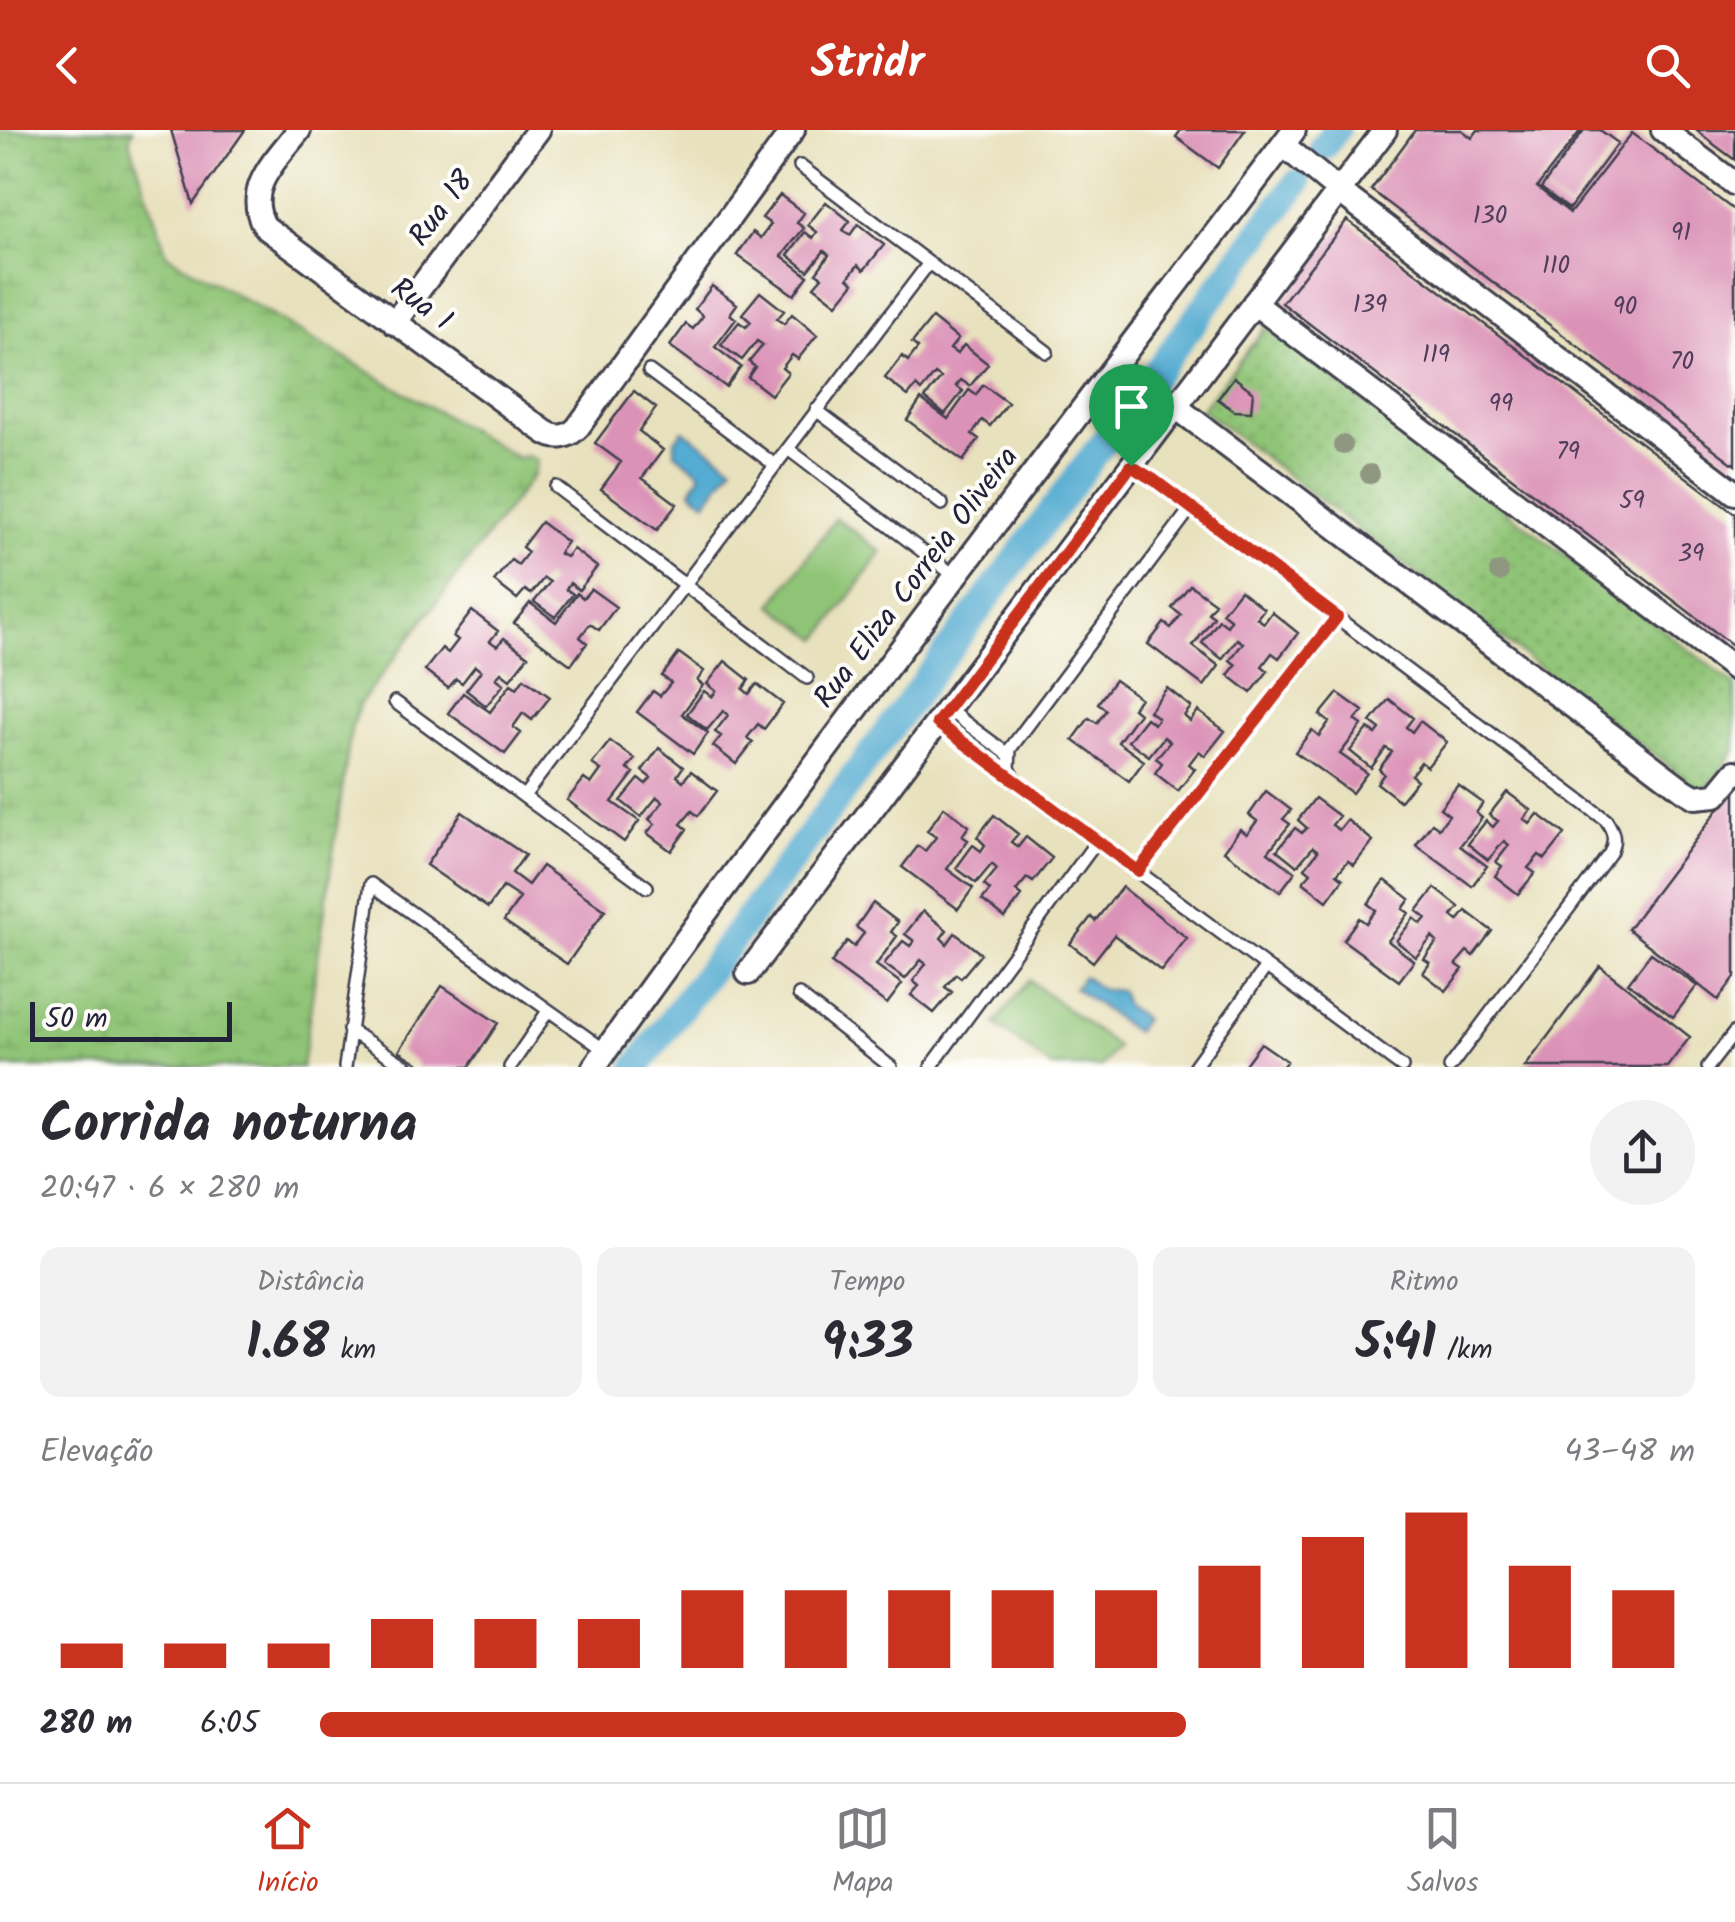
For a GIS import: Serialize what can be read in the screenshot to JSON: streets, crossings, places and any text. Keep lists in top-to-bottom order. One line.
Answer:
{"streets":{"street":["Rua 18","Rua 1","Rua Eliza Correia Oliveira"]},"crossings":[["Rua 18","Rua 1"]],"house_numbers":["130","91","110","139","90","119","70","99","79","59","39"],"scale_bar":"50 m","page":{"header":"Stridr","scale":"50 m","heading":["Corrida noturna","20:47 · 6 × 280 m"],"stats":[["Distância","1.68 km"],["Tempo","9:33"],["Ritmo","5:41 /km"]],"chart":["Elevação","43–48 m"],"list":[{"name":"280 m","note":"6:05"}],"tabs":["Início","Mapa","Salvos"]}}
